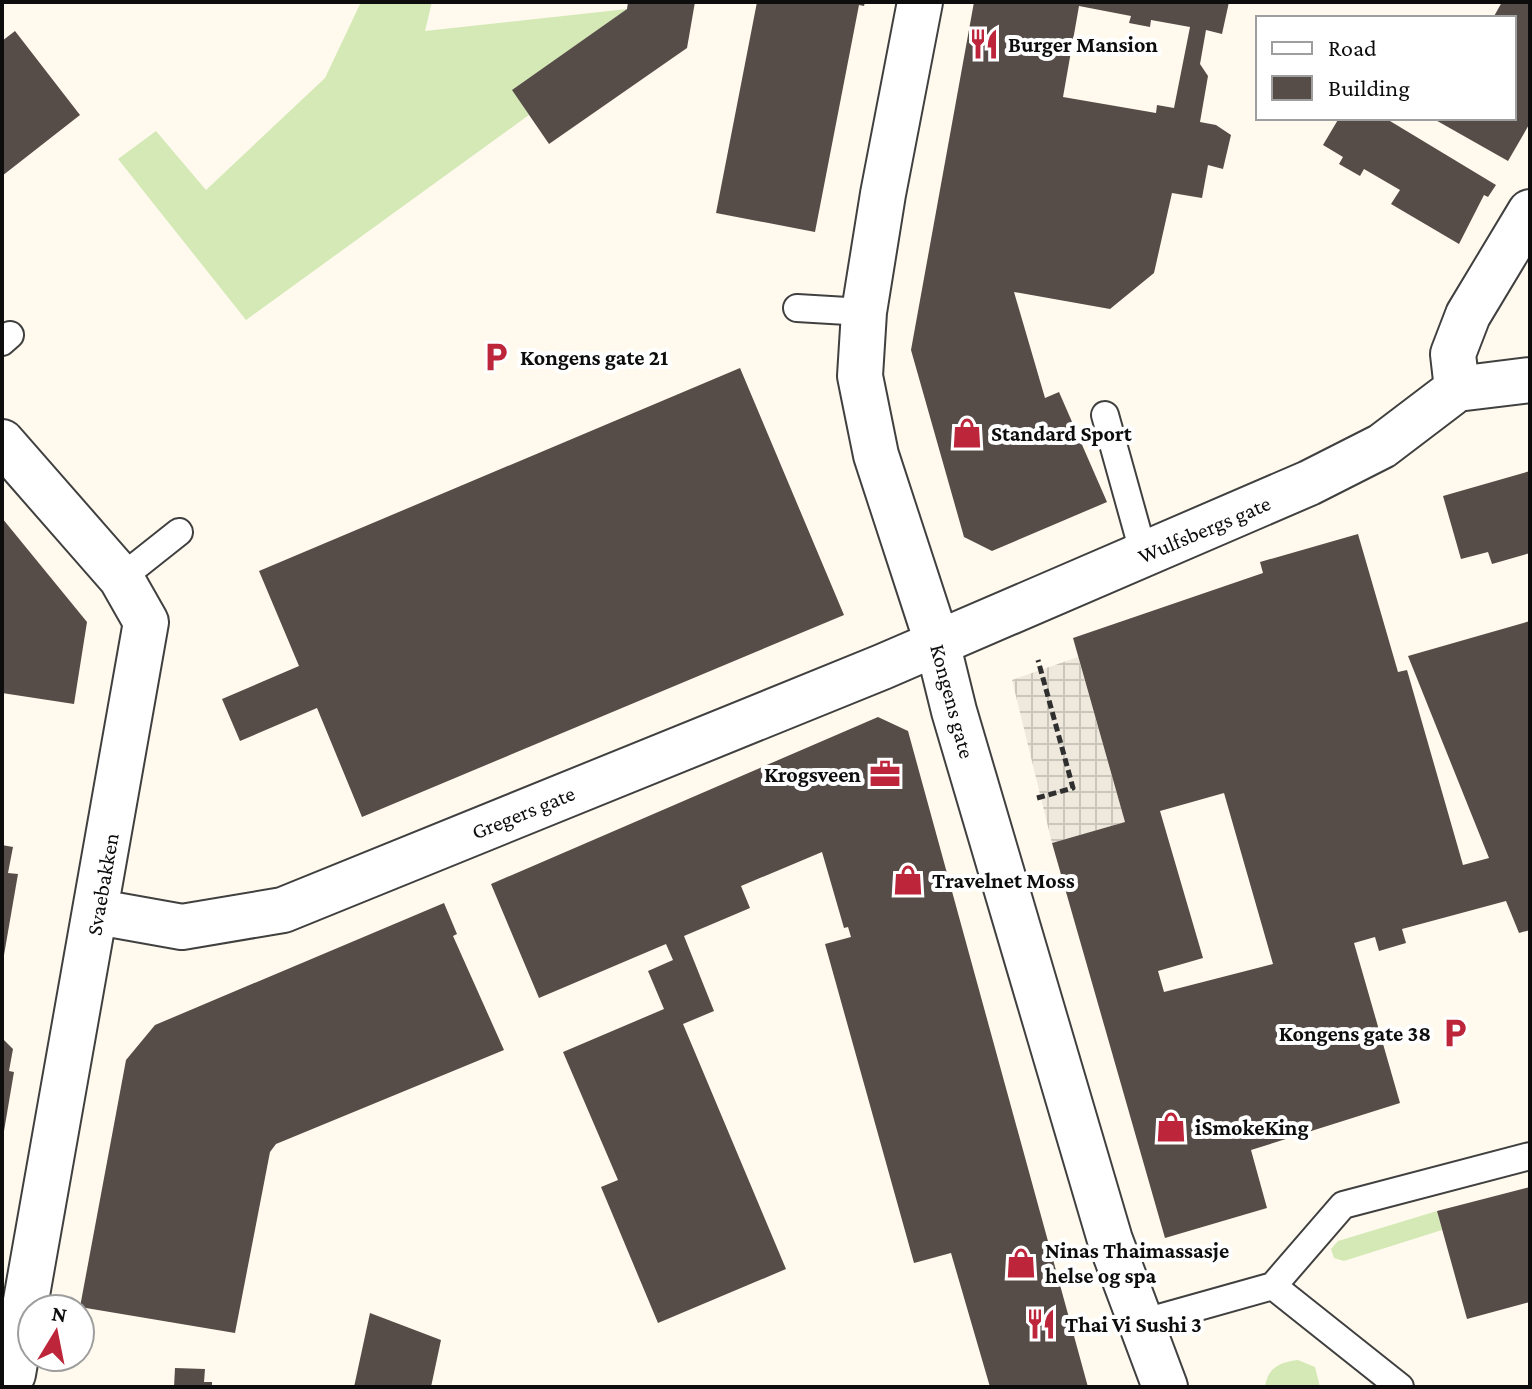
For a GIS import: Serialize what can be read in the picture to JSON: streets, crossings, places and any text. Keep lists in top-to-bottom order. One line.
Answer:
{"streets":{"street":["Wulfsbergs gate","Kongens gate","Gregers gate","Svaebakken"]},"crossings":[["Wulfsbergs gate","Kongens gate"],["Wulfsbergs gate","Gregers gate"],["Kongens gate","Gregers gate"],["Gregers gate","Svaebakken"]],"places":{"restaurant":["Burger Mansion","Thai Vi Sushi 3"],"parking":["Kongens gate 21","Kongens gate 38"],"shop":["Standard Sport","Travelnet Moss","iSmokeKing","Ninas Thaimassasje helse og spa"],"office":["Krogsveen"]},"legend":["Road","Building"],"north":"top"}
